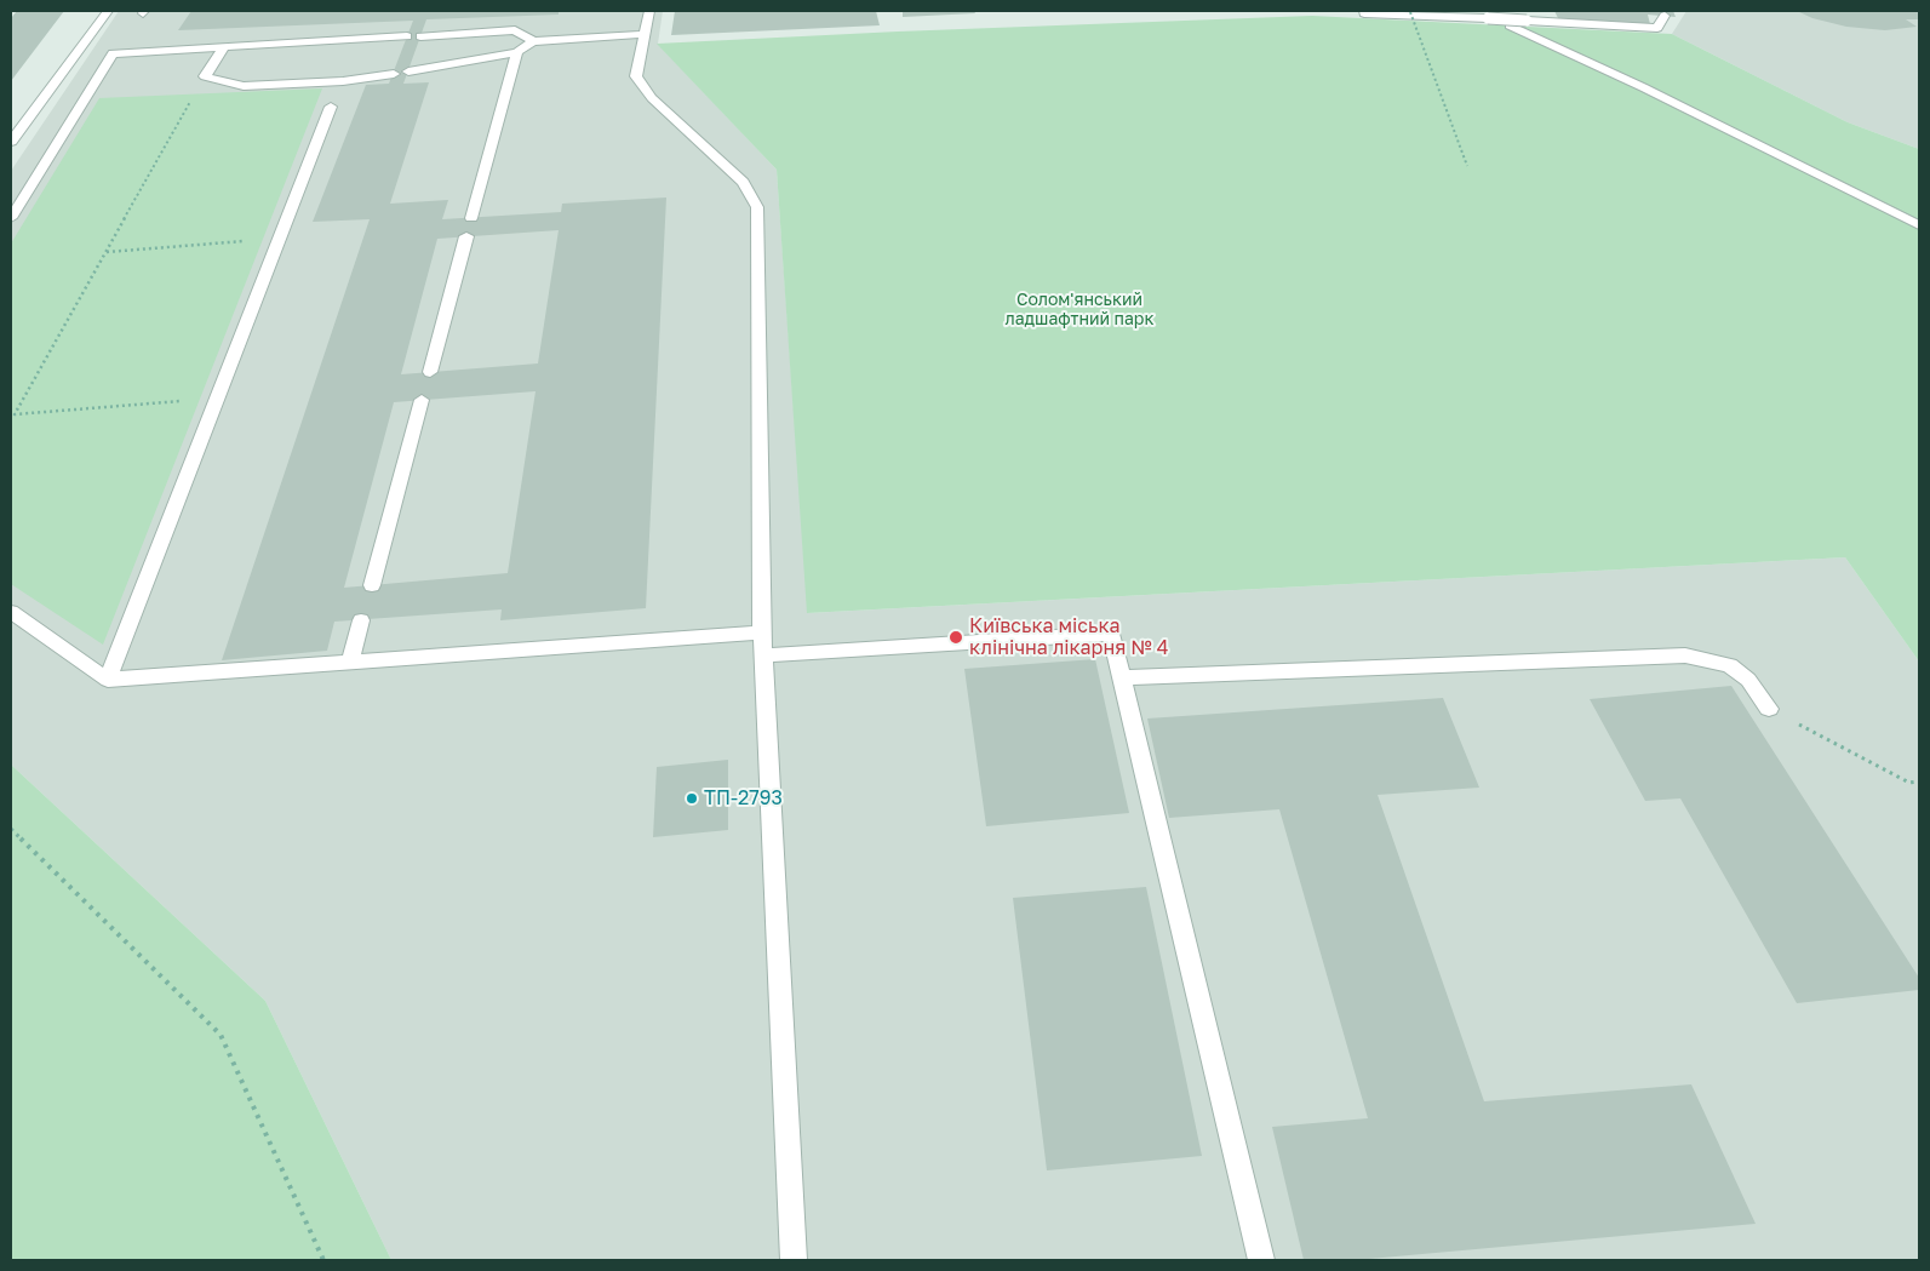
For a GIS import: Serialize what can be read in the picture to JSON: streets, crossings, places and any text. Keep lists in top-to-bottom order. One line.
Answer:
{"parks":["Солом'янський ладшафтний парк"],"places":["Київська міська клінічна лікарня № 4","ТП-2793"]}
